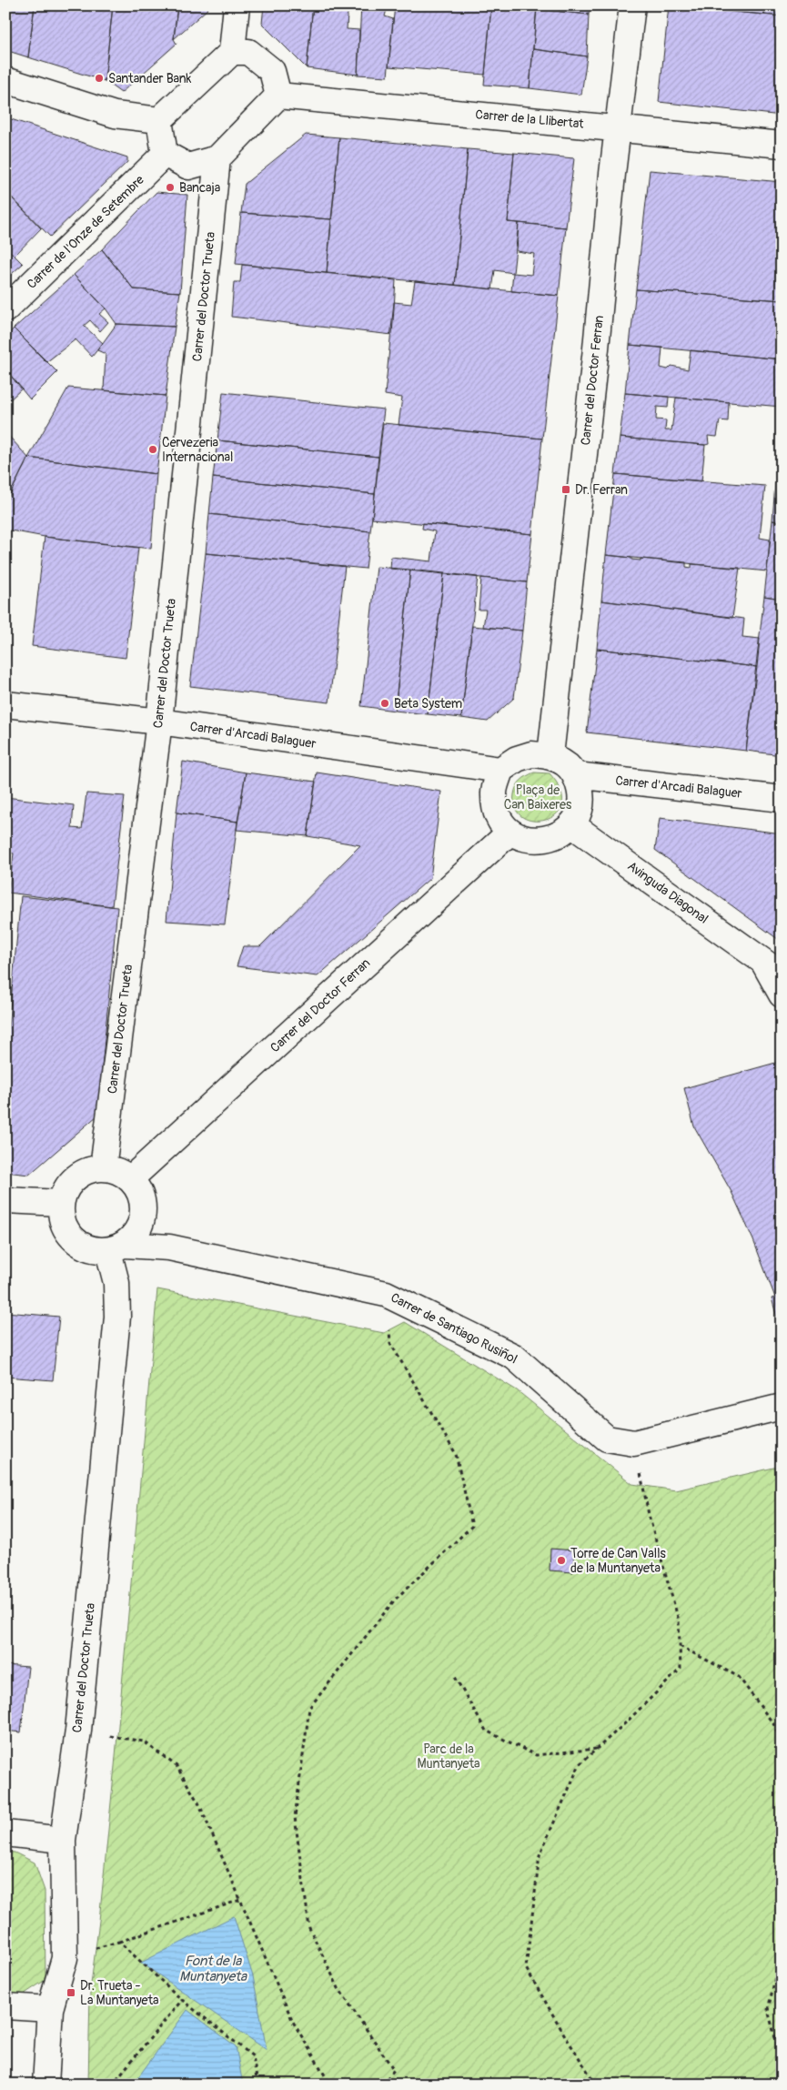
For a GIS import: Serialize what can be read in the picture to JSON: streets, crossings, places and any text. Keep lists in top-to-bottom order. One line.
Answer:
{"streets":{"street":["Carrer de la Llibertat","Carrer de l'Onze de Setembre","Carrer del Doctor Trueta","Carrer del Doctor Ferran","Carrer d'Arcadi Balaguer","Avinguda Diagonal","Carrer de Santiago Rusiñol"]},"crossings":[["Carrer de la Llibertat","Carrer del Doctor Ferran"],["Carrer del Doctor Trueta","Carrer del Doctor Ferran"],["Carrer del Doctor Trueta","Carrer d'Arcadi Balaguer"],["Carrer del Doctor Trueta","Carrer de Santiago Rusiñol"],["Carrer del Doctor Ferran","Carrer d'Arcadi Balaguer"],["Carrer del Doctor Ferran","Avinguda Diagonal"],["Carrer del Doctor Ferran","Carrer de Santiago Rusiñol"],["Carrer d'Arcadi Balaguer","Avinguda Diagonal"]],"water":["Font de la Muntanyeta"],"parks":["Plaça de Can Baixeres","Parc de la Muntanyeta"],"places":{"other":["Santander Bank","Bancaja","Cervezeria Internacional","Beta System","Torre de Can Valls de la Muntanyeta"],"transit":["Dr. Ferran","Dr. Trueta - La Muntanyeta"]}}
